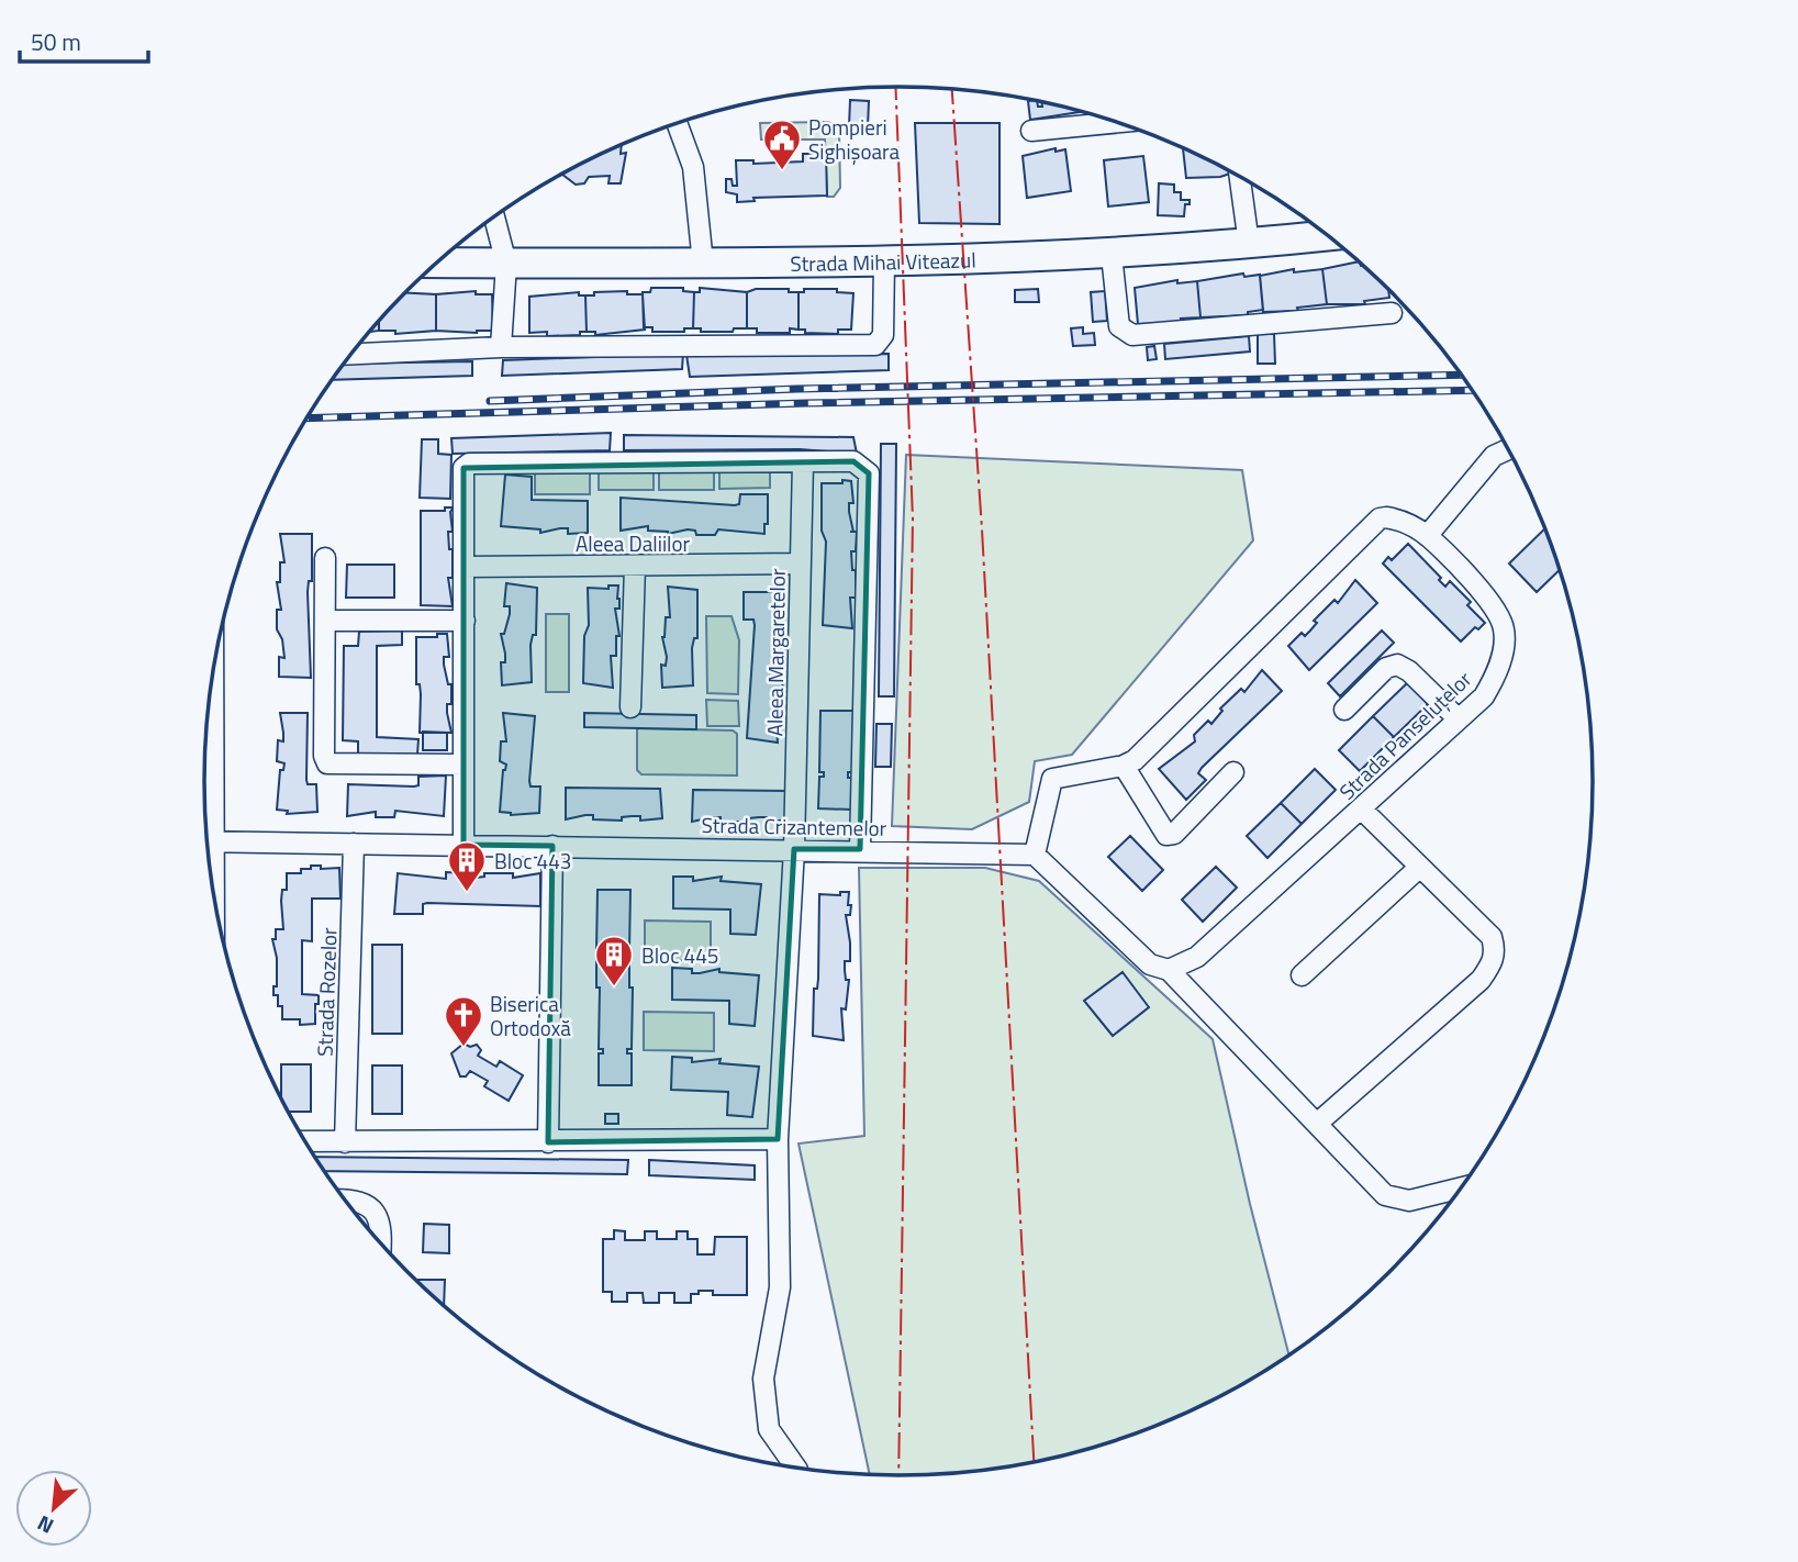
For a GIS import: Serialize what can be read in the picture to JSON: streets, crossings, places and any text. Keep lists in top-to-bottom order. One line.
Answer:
{"streets":{"highway":["Strada Mihai Viteazul"],"street":["Aleea Daliilor","Aleea Margaretelor","Strada Panseluțelor","Strada Crizantemelor","Strada Rozelor"]},"crossings":[["Aleea Daliilor","Aleea Margaretelor"],["Aleea Margaretelor","Strada Crizantemelor"],["Strada Panseluțelor","Strada Crizantemelor"],["Strada Crizantemelor","Strada Rozelor"]],"places":{"public building":["Pompieri Sighișoara"],"building":["Bloc 443","Bloc 445"],"church":["Biserica Ortodoxă"]},"scale_bar":"50 m","north":"bottom left"}
